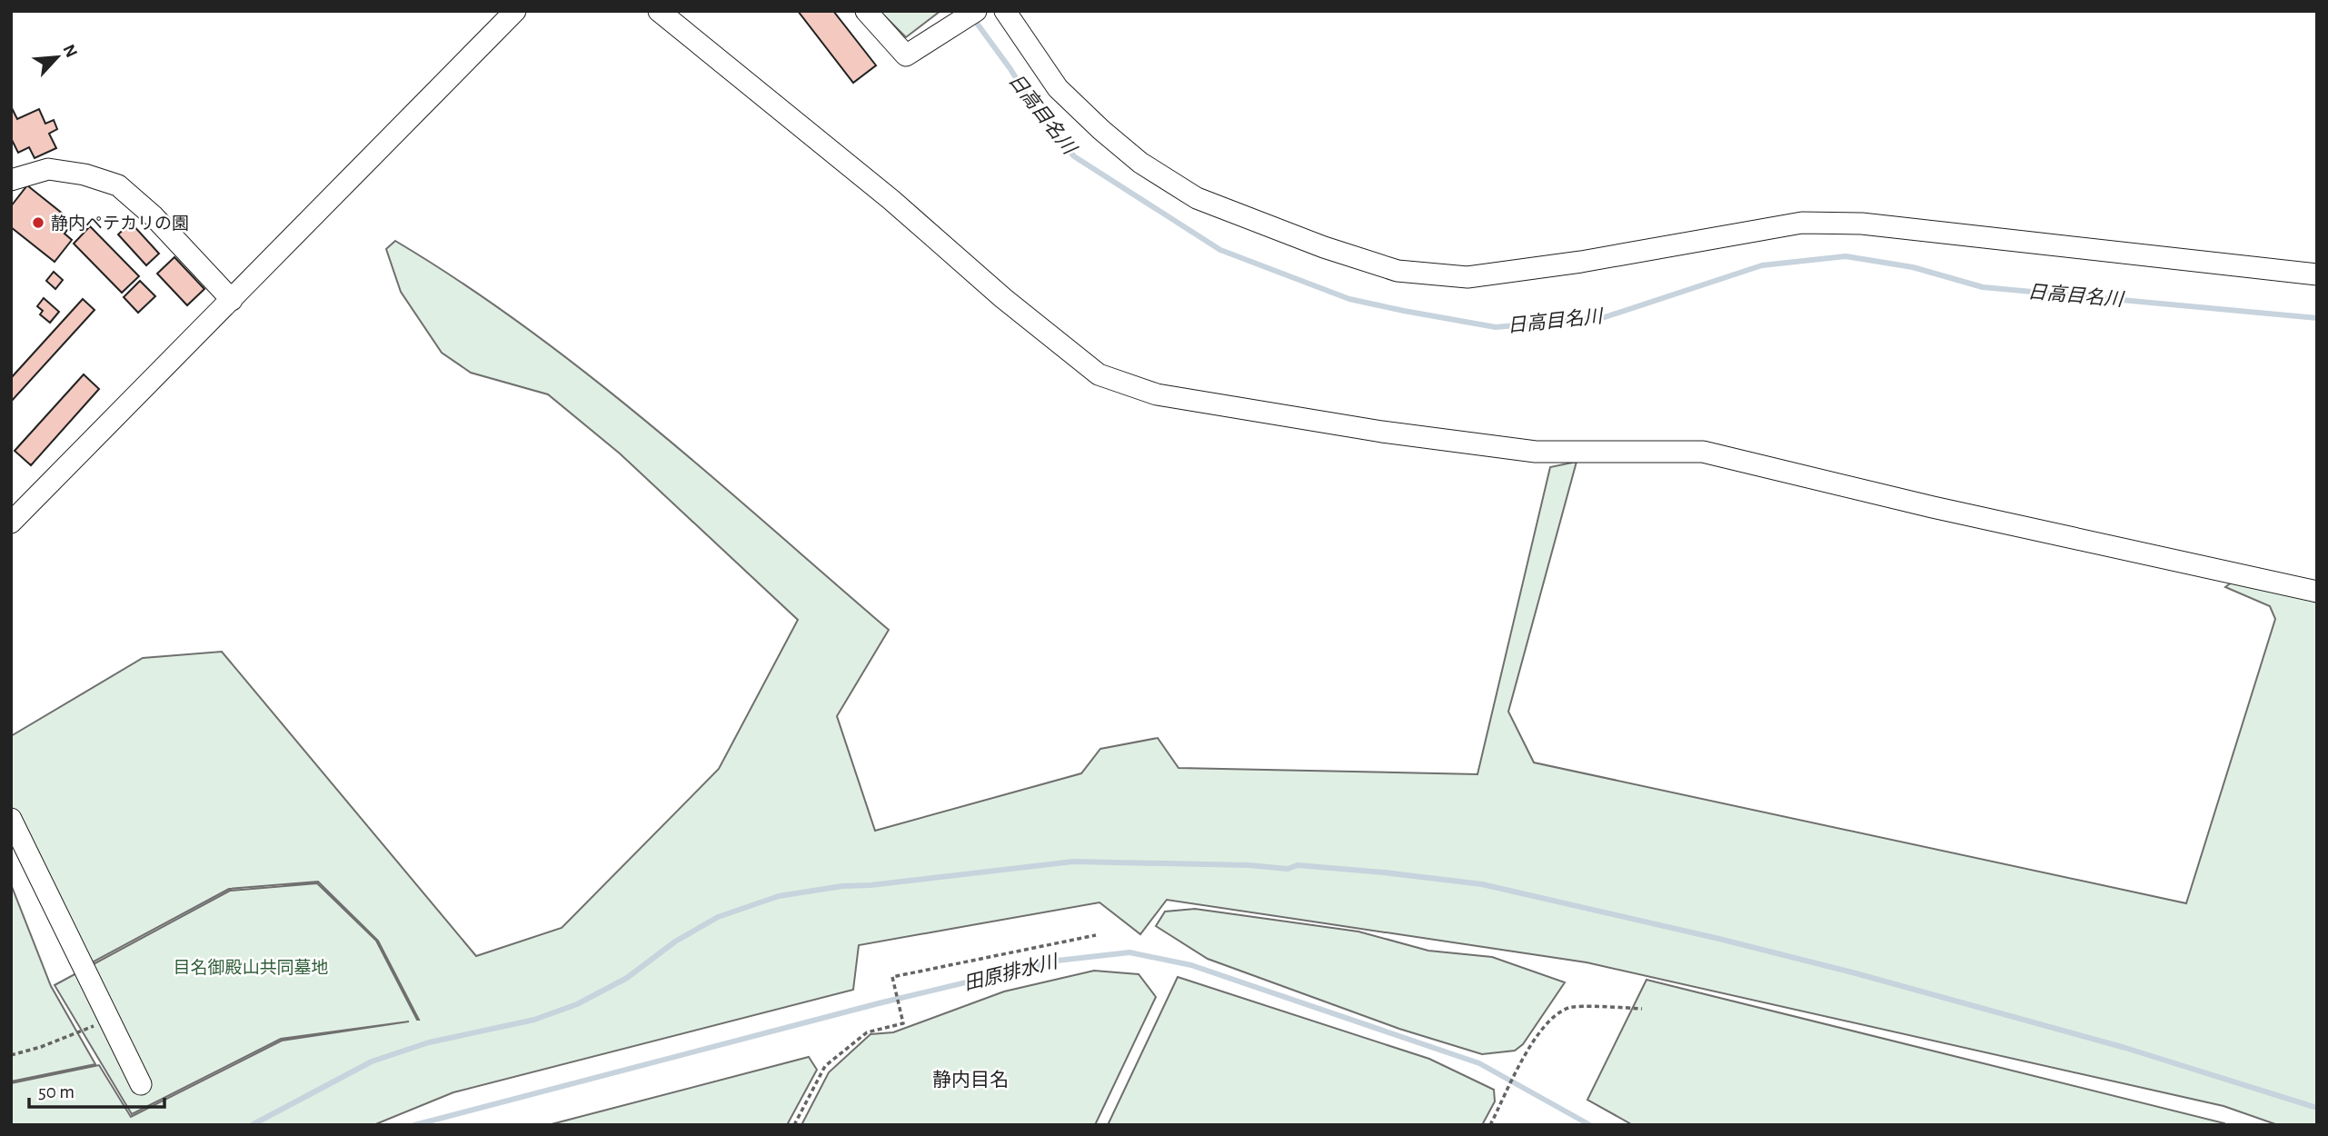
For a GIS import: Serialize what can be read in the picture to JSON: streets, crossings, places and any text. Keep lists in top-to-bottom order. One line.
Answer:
{"districts":["静内目名"],"water":["日高目名川","田原排水川"],"parks":["目名御殿山共同墓地"],"places":["静内ペテカリの園"],"scale_bar":"50 m","north":"top right"}
